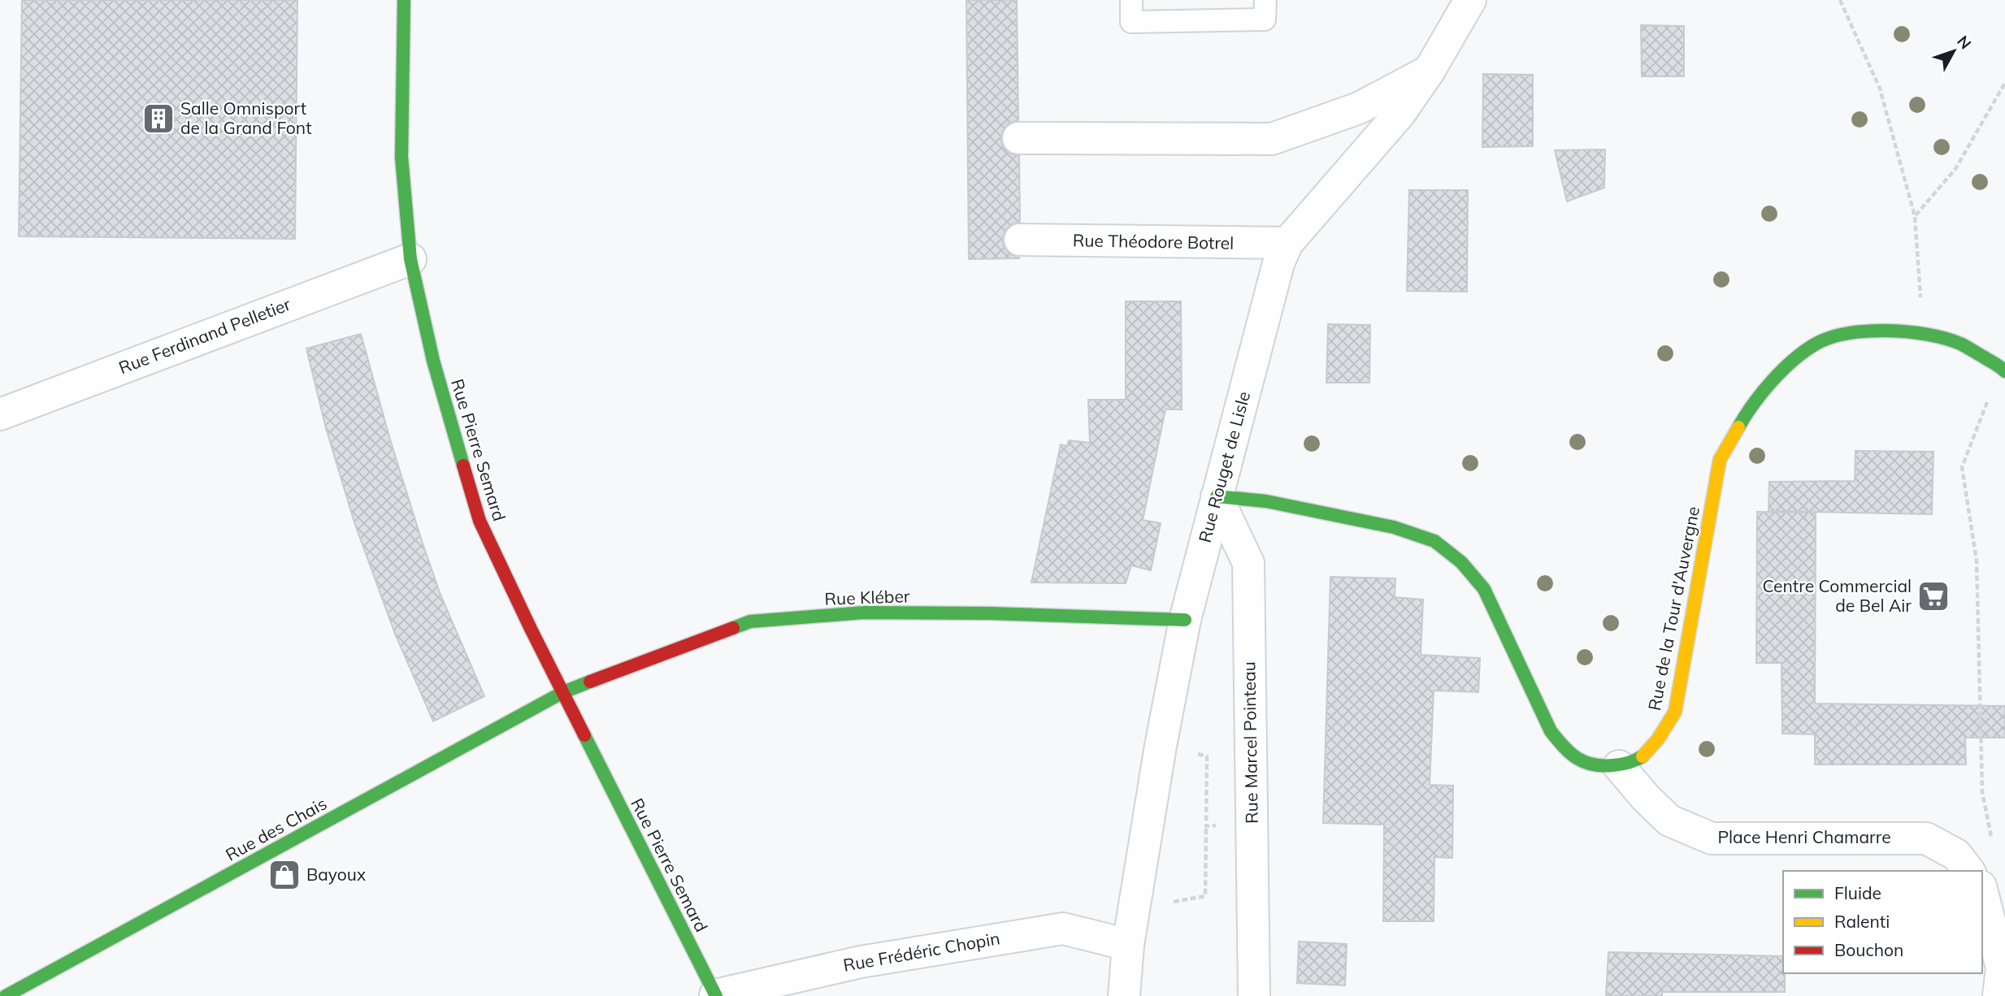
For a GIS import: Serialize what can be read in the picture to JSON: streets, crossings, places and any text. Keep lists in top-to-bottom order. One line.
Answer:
{"streets":{"street":["Rue Théodore Botrel","Rue Ferdinand Pelletier","Rue Pierre Semard","Rue Rouget de Lisle","Rue Kléber","Rue de la Tour d'Auvergne","Rue Marcel Pointeau","Rue des Chais","Place Henri Chamarre","Rue Frédéric Chopin"]},"crossings":[["Rue Théodore Botrel","Rue Rouget de Lisle"],["Rue Ferdinand Pelletier","Rue Pierre Semard"],["Rue Pierre Semard","Rue Kléber"],["Rue Pierre Semard","Rue des Chais"],["Rue Pierre Semard","Rue Frédéric Chopin"],["Rue Rouget de Lisle","Rue Kléber"],["Rue Rouget de Lisle","Rue de la Tour d'Auvergne"],["Rue Rouget de Lisle","Rue Marcel Pointeau"],["Rue Rouget de Lisle","Rue Frédéric Chopin"],["Rue Kléber","Rue des Chais"],["Rue de la Tour d'Auvergne","Rue Marcel Pointeau"],["Rue de la Tour d'Auvergne","Place Henri Chamarre"]],"places":{"building":["Salle Omnisport de la Grand Font"],"supermarket":["Centre Commercial de Bel Air"],"shop":["Bayoux"]},"legend":["Fluide","Ralenti","Bouchon"],"north":"top right"}
